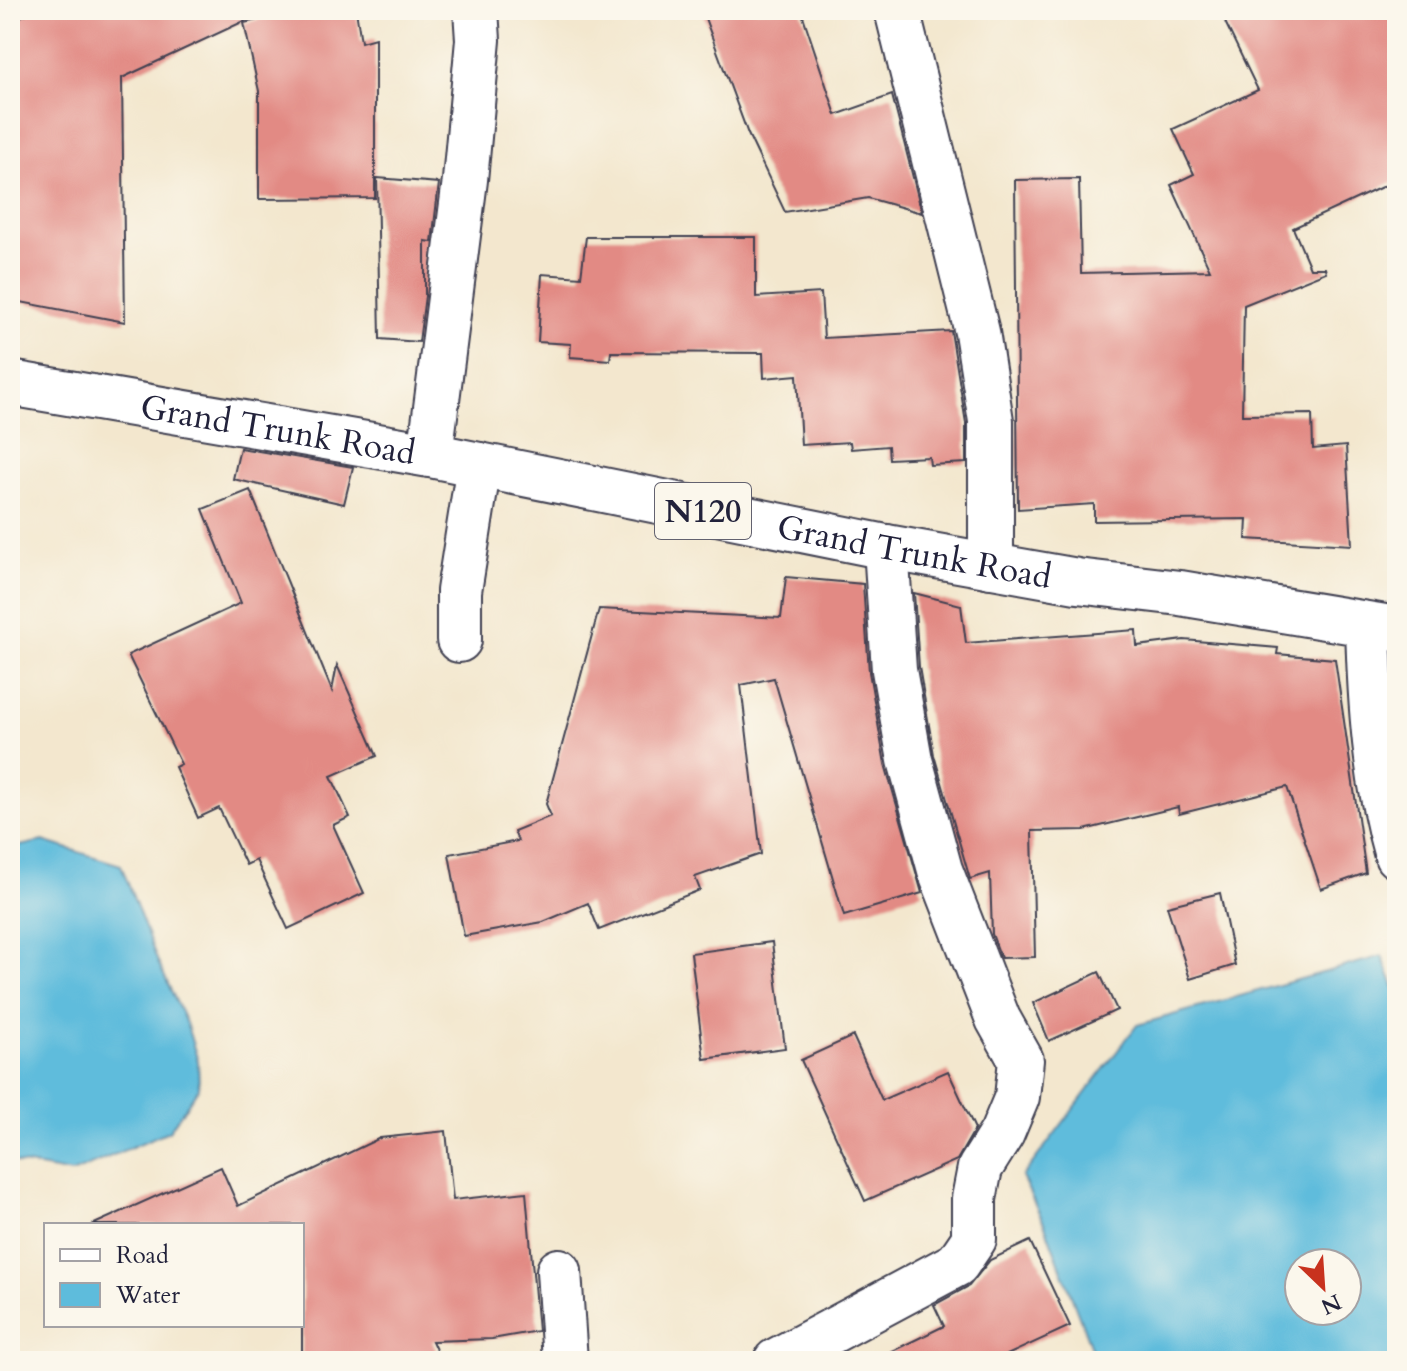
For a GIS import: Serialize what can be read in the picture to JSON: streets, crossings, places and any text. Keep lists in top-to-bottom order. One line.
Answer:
{"streets":{"main road":["Grand Trunk Road","N120"]},"legend":["Road","Water"],"north":"bottom right"}
